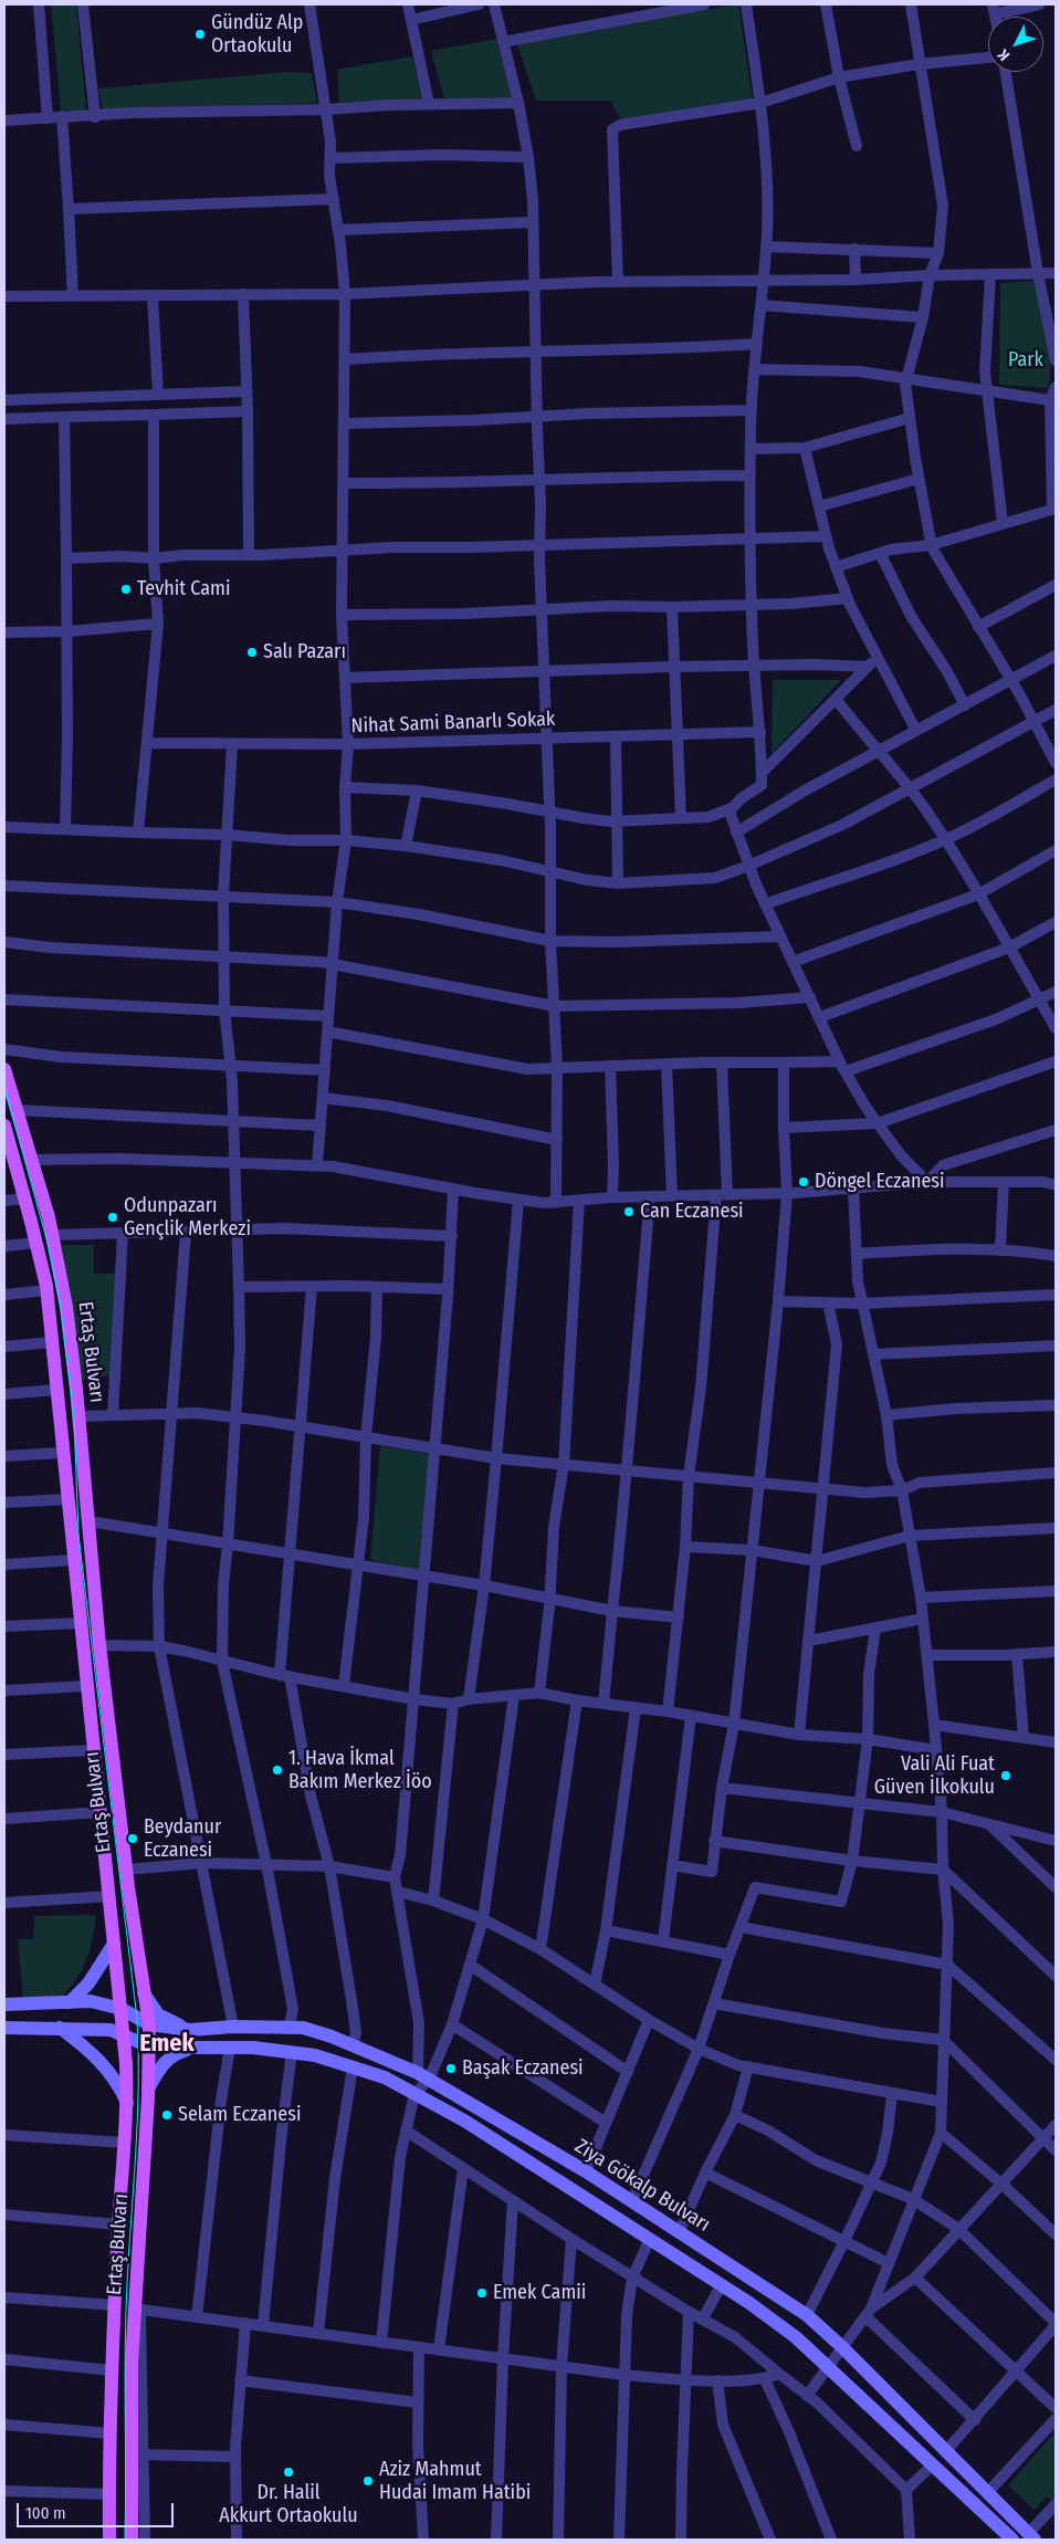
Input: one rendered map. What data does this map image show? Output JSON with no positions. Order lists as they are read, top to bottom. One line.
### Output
{"streets":{"main road":["Ertaş Bulvarı","Ziya Gökalp Bulvarı"],"street":["Nihat Sami Banarlı Sokak"]},"crossings":[["Ertaş Bulvarı","Ziya Gökalp Bulvarı"]],"districts":["Emek"],"parks":["Park"],"places":["Gündüz Alp Ortaokulu","Tevhit Cami","Salı Pazarı","Döngel Eczanesi","Can Eczanesi","Odunpazarı Gençlik Merkezi","1. Hava İkmal Bakım Merkez İöo","Vali Ali Fuat Güven İlkokulu","Beydanur Eczanesi","Başak Eczanesi","Selam Eczanesi","Emek Camii","Dr. Halil Akkurt Ortaokulu","Aziz Mahmut Hudai Imam Hatibi"],"scale_bar":"100 m","north":"bottom left"}
